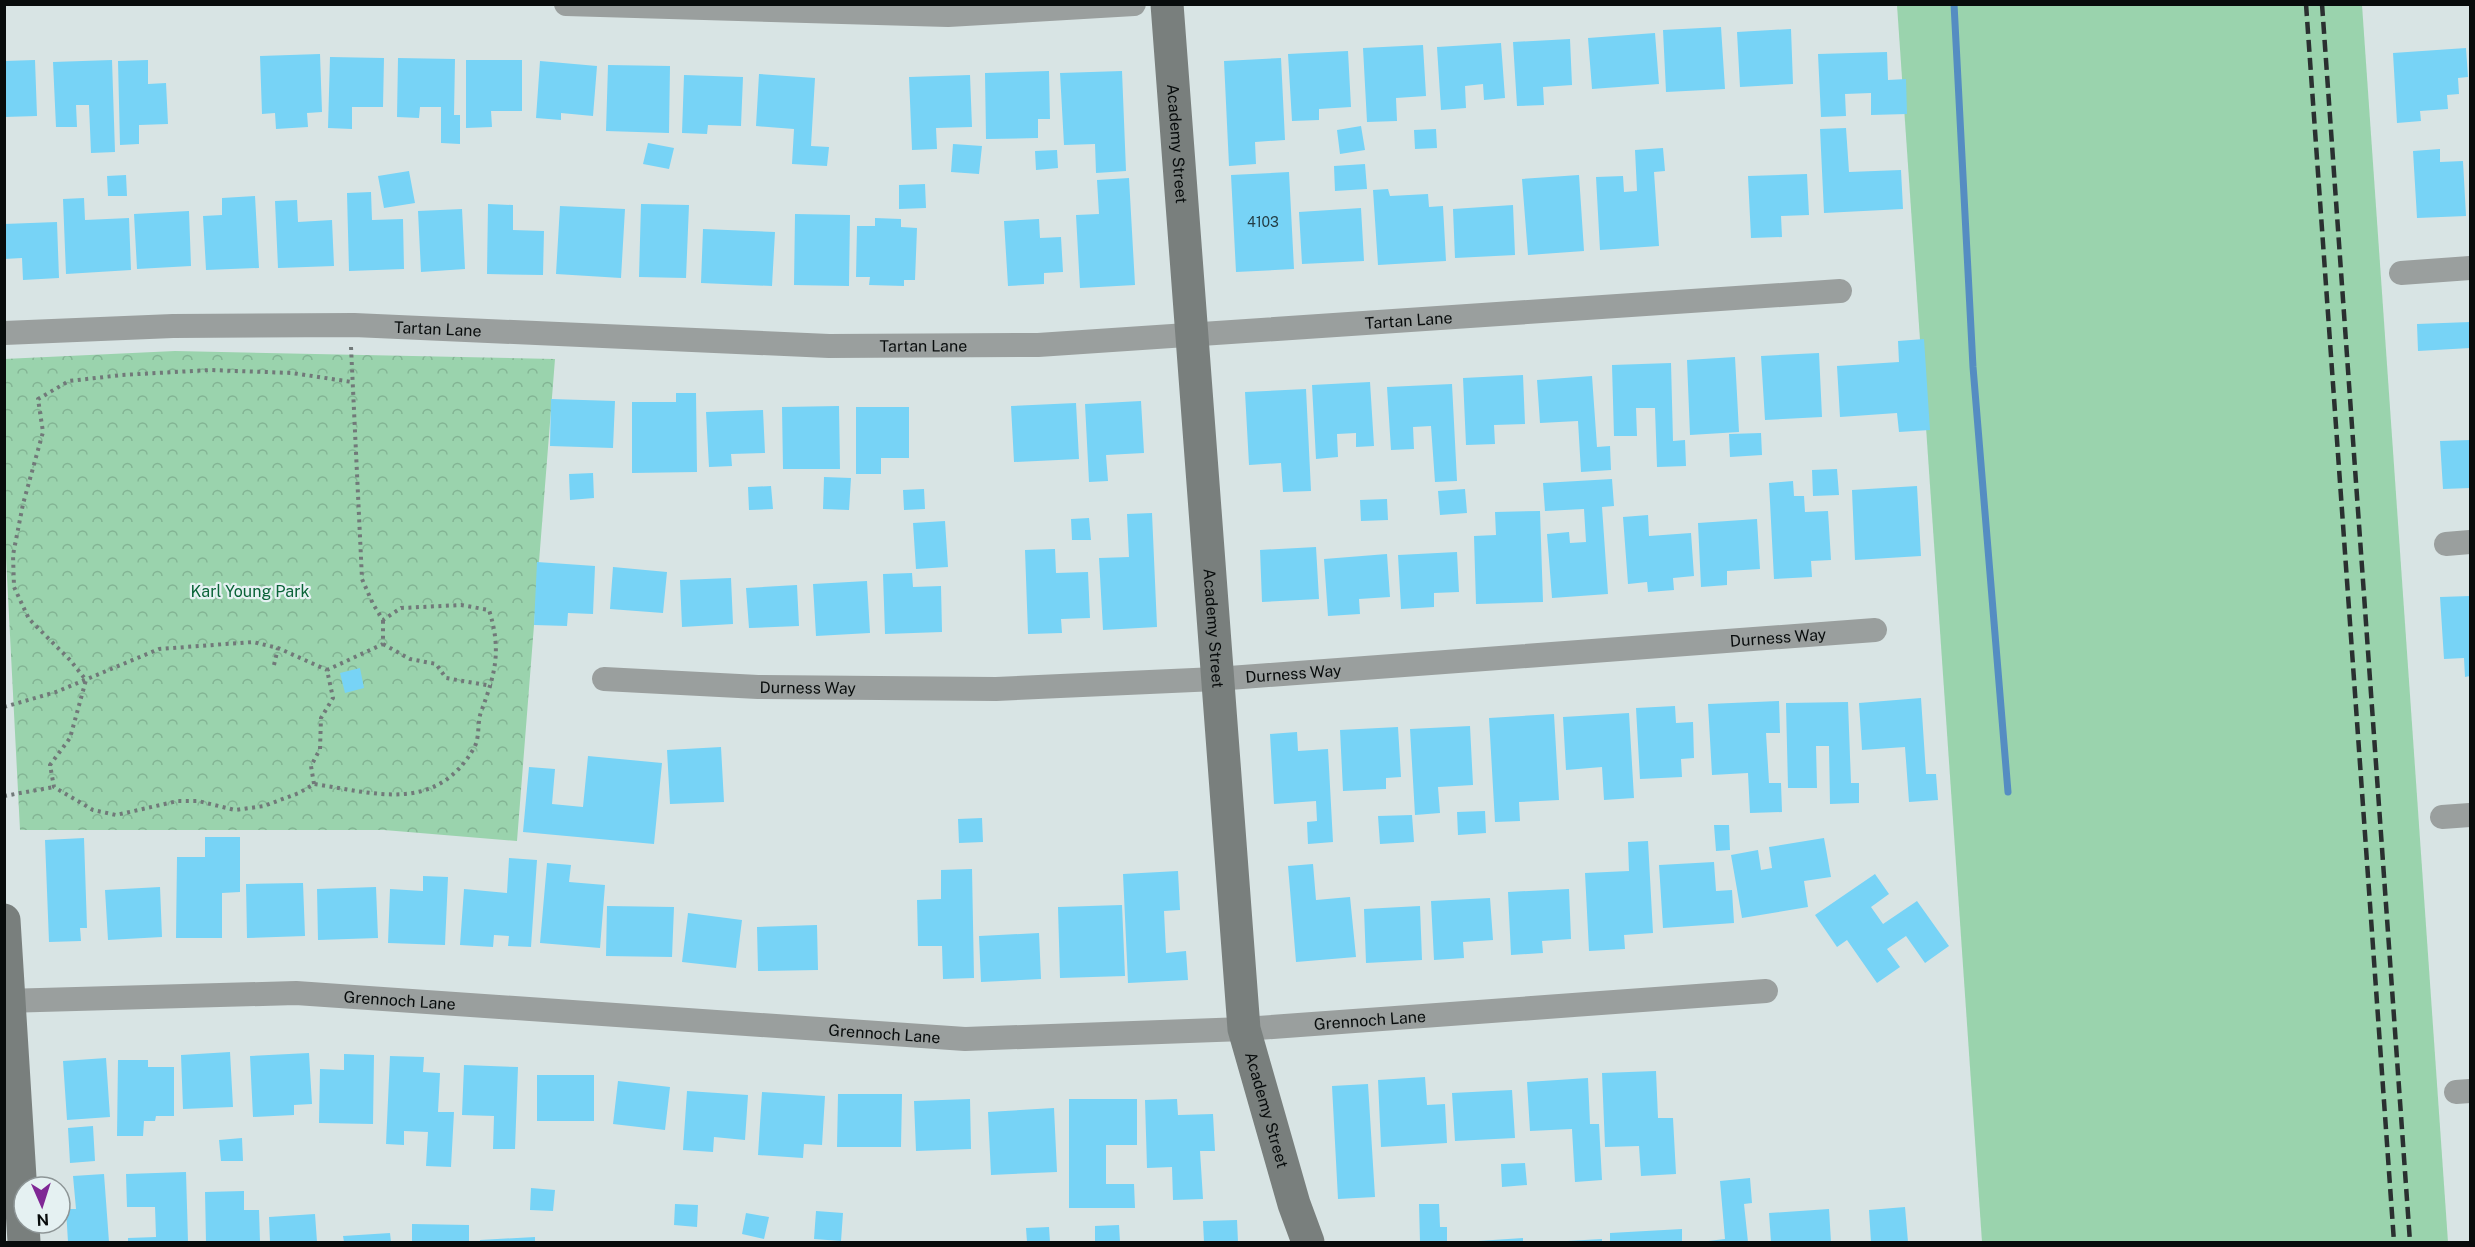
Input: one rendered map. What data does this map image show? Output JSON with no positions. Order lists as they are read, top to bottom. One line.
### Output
{"streets":{"street":["Academy Street","Tartan Lane","Durness Way","Grennoch Lane"]},"crossings":[["Academy Street","Tartan Lane"],["Academy Street","Durness Way"],["Academy Street","Grennoch Lane"]],"parks":["Karl Young Park"],"house_numbers":["4103"],"north":"bottom"}
